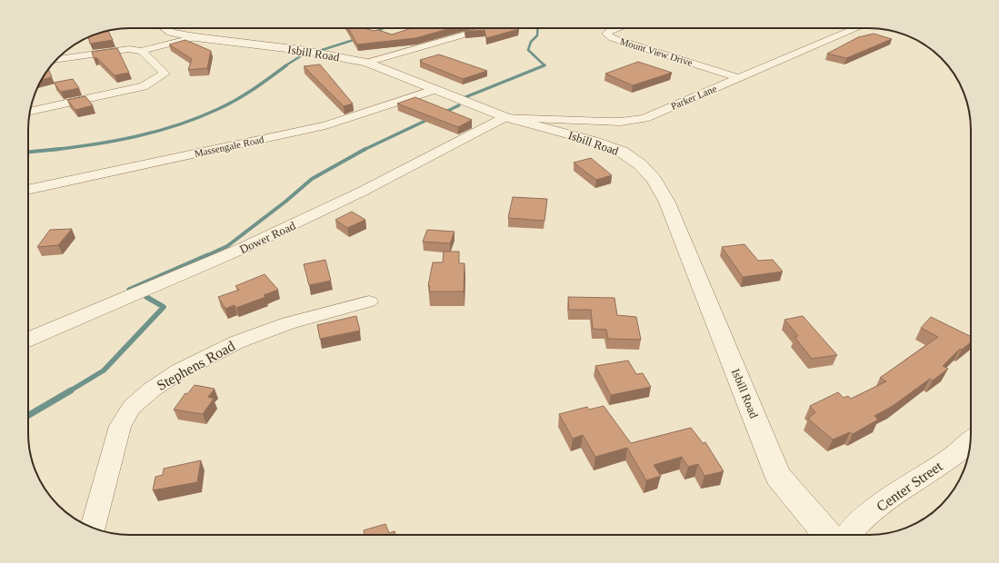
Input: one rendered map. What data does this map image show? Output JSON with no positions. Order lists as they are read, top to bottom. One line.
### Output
{"streets":{"street":["Mount View Drive","Isbill Road","Parker Lane","Massengale Road","Dower Road","Stephens Road","Center Street"]},"crossings":[["Mount View Drive","Parker Lane"],["Isbill Road","Parker Lane"],["Isbill Road","Massengale Road"],["Isbill Road","Dower Road"],["Parker Lane","Dower Road"]]}
